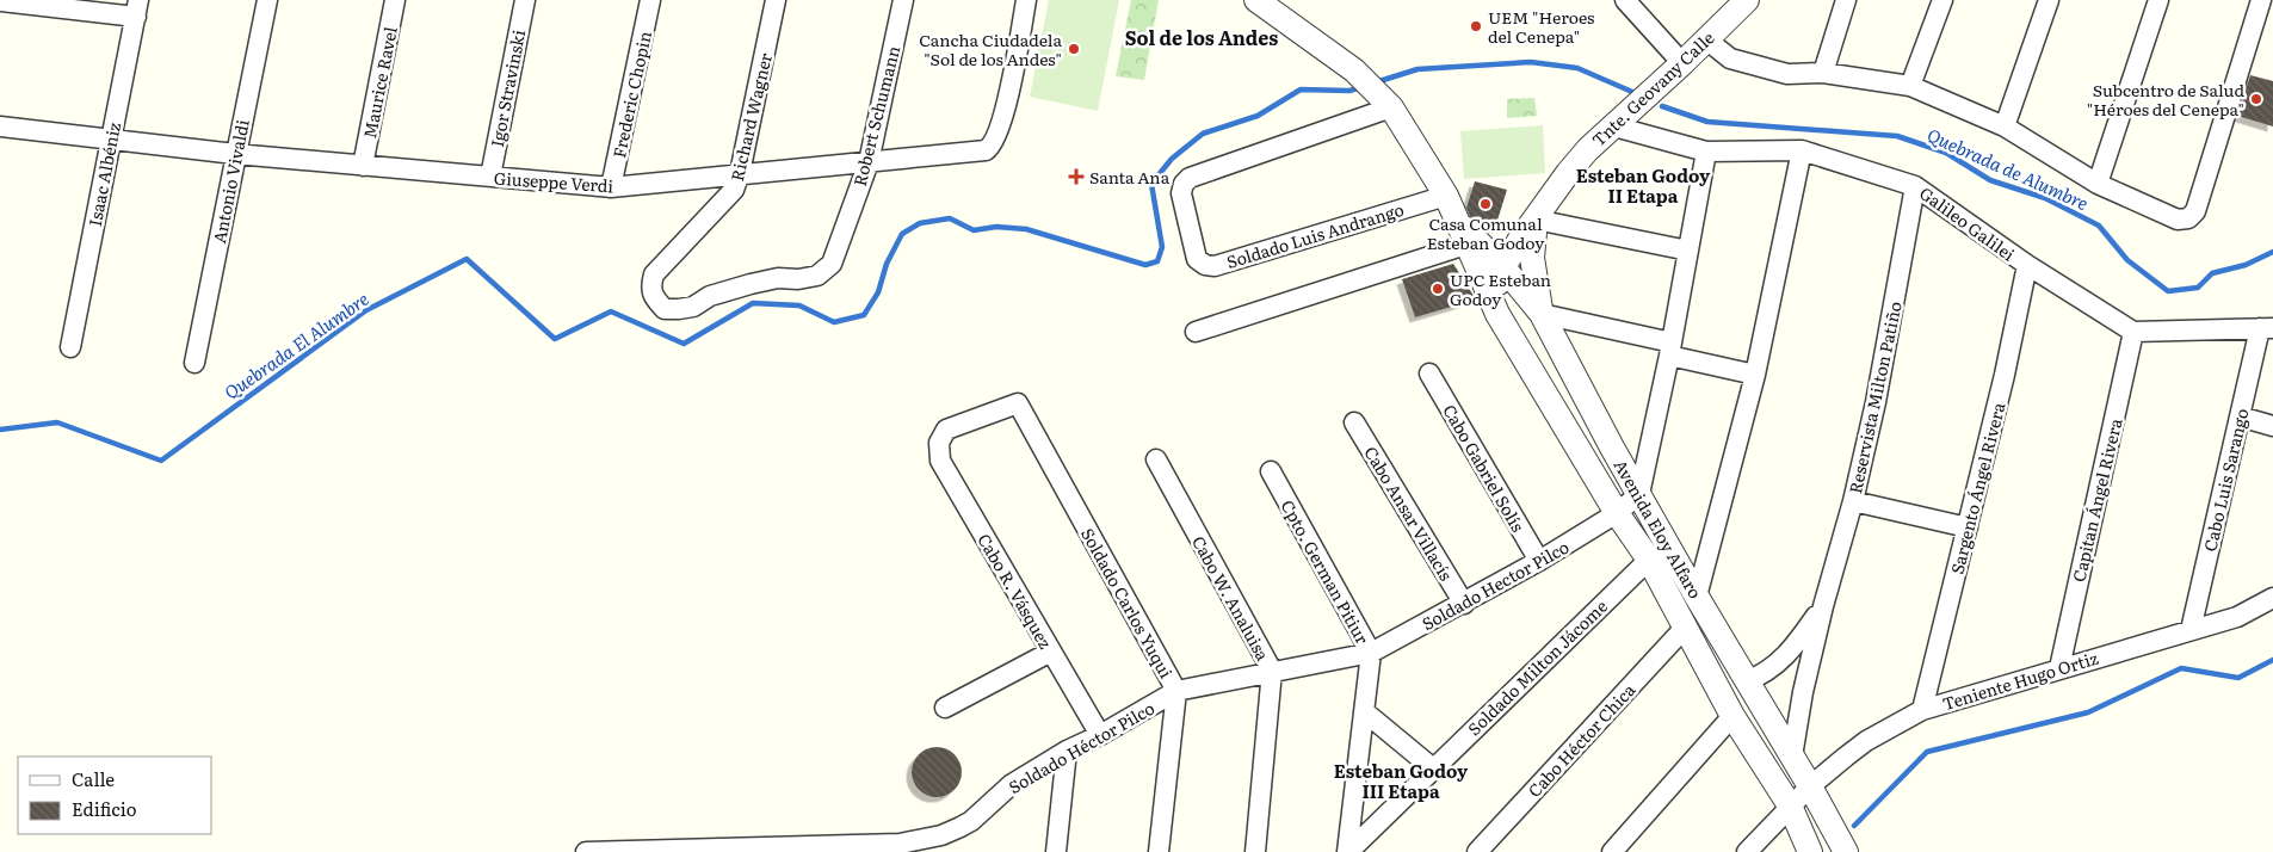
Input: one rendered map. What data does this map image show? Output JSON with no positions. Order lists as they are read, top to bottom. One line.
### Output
{"streets":{"street":["Maurice Ravel","Igor Stravinski","Tnte. Geovany Calle","Frederic Chopin","Robert Schumann","Richard Wagner","Isaac Albéniz","Antonio Vivaldi","Giuseppe Verdi","Galileo Galilei","Soldado Luis Andrango","Reservista Milton Patiño","Cabo Gabriel Solís","Cabo Luis Sarango","Sargento Ángel Rivera","Capitan Ángel Rivera","Cabo Ansar Villacís","Avenida Eloy Alfaro","Cpto. German Pitiur","Soldado Hector Pilco","Cabo R. Vásquez","Cabo W. Analuisa","Soldado Carlos Yuqui","Soldado Milton Jácome","Teniente Hugo Ortiz","Cabo Héctor Chica","Soldado Héctor Pilco"]},"crossings":[["Maurice Ravel","Giuseppe Verdi"],["Igor Stravinski","Giuseppe Verdi"],["Tnte. Geovany Calle","Galileo Galilei"],["Tnte. Geovany Calle","Avenida Eloy Alfaro"],["Frederic Chopin","Giuseppe Verdi"],["Robert Schumann","Richard Wagner"],["Robert Schumann","Giuseppe Verdi"],["Richard Wagner","Giuseppe Verdi"],["Isaac Albéniz","Giuseppe Verdi"],["Antonio Vivaldi","Giuseppe Verdi"],["Galileo Galilei","Reservista Milton Patiño"],["Galileo Galilei","Sargento Ángel Rivera"],["Galileo Galilei","Capitan Ángel Rivera"],["Soldado Luis Andrango","Avenida Eloy Alfaro"],["Reservista Milton Patiño","Avenida Eloy Alfaro"],["Cabo Gabriel Solís","Soldado Hector Pilco"],["Cabo Luis Sarango","Teniente Hugo Ortiz"],["Sargento Ángel Rivera","Teniente Hugo Ortiz"],["Capitan Ángel Rivera","Teniente Hugo Ortiz"],["Cabo Ansar Villacís","Soldado Hector Pilco"],["Avenida Eloy Alfaro","Soldado Hector Pilco"],["Avenida Eloy Alfaro","Soldado Milton Jácome"],["Avenida Eloy Alfaro","Teniente Hugo Ortiz"],["Avenida Eloy Alfaro","Cabo Héctor Chica"],["Cpto. German Pitiur","Soldado Hector Pilco"],["Cpto. German Pitiur","Soldado Milton Jácome"],["Cpto. German Pitiur","Soldado Héctor Pilco"],["Soldado Hector Pilco","Soldado Héctor Pilco"],["Cabo R. Vásquez","Soldado Carlos Yuqui"],["Cabo R. Vásquez","Soldado Héctor Pilco"],["Cabo W. Analuisa","Soldado Héctor Pilco"],["Soldado Carlos Yuqui","Soldado Héctor Pilco"]],"districts":["Sol de los Andes","Esteban Godoy II Etapa","Esteban Godoy III Etapa"],"water":["Quebrada de Alumbre","Quebrada El Alumbre"],"places":{"other":["UEM \"Heroes del Cenepa\"","Cancha Ciudadela \"Sol de los Andes\"","Subcentro de Salud \"Héroes del Cenepa\"","Casa Comunal Esteban Godoy","UPC Esteban Godoy"],"health":["Santa Ana"]},"legend":["Calle","Edificio"]}
